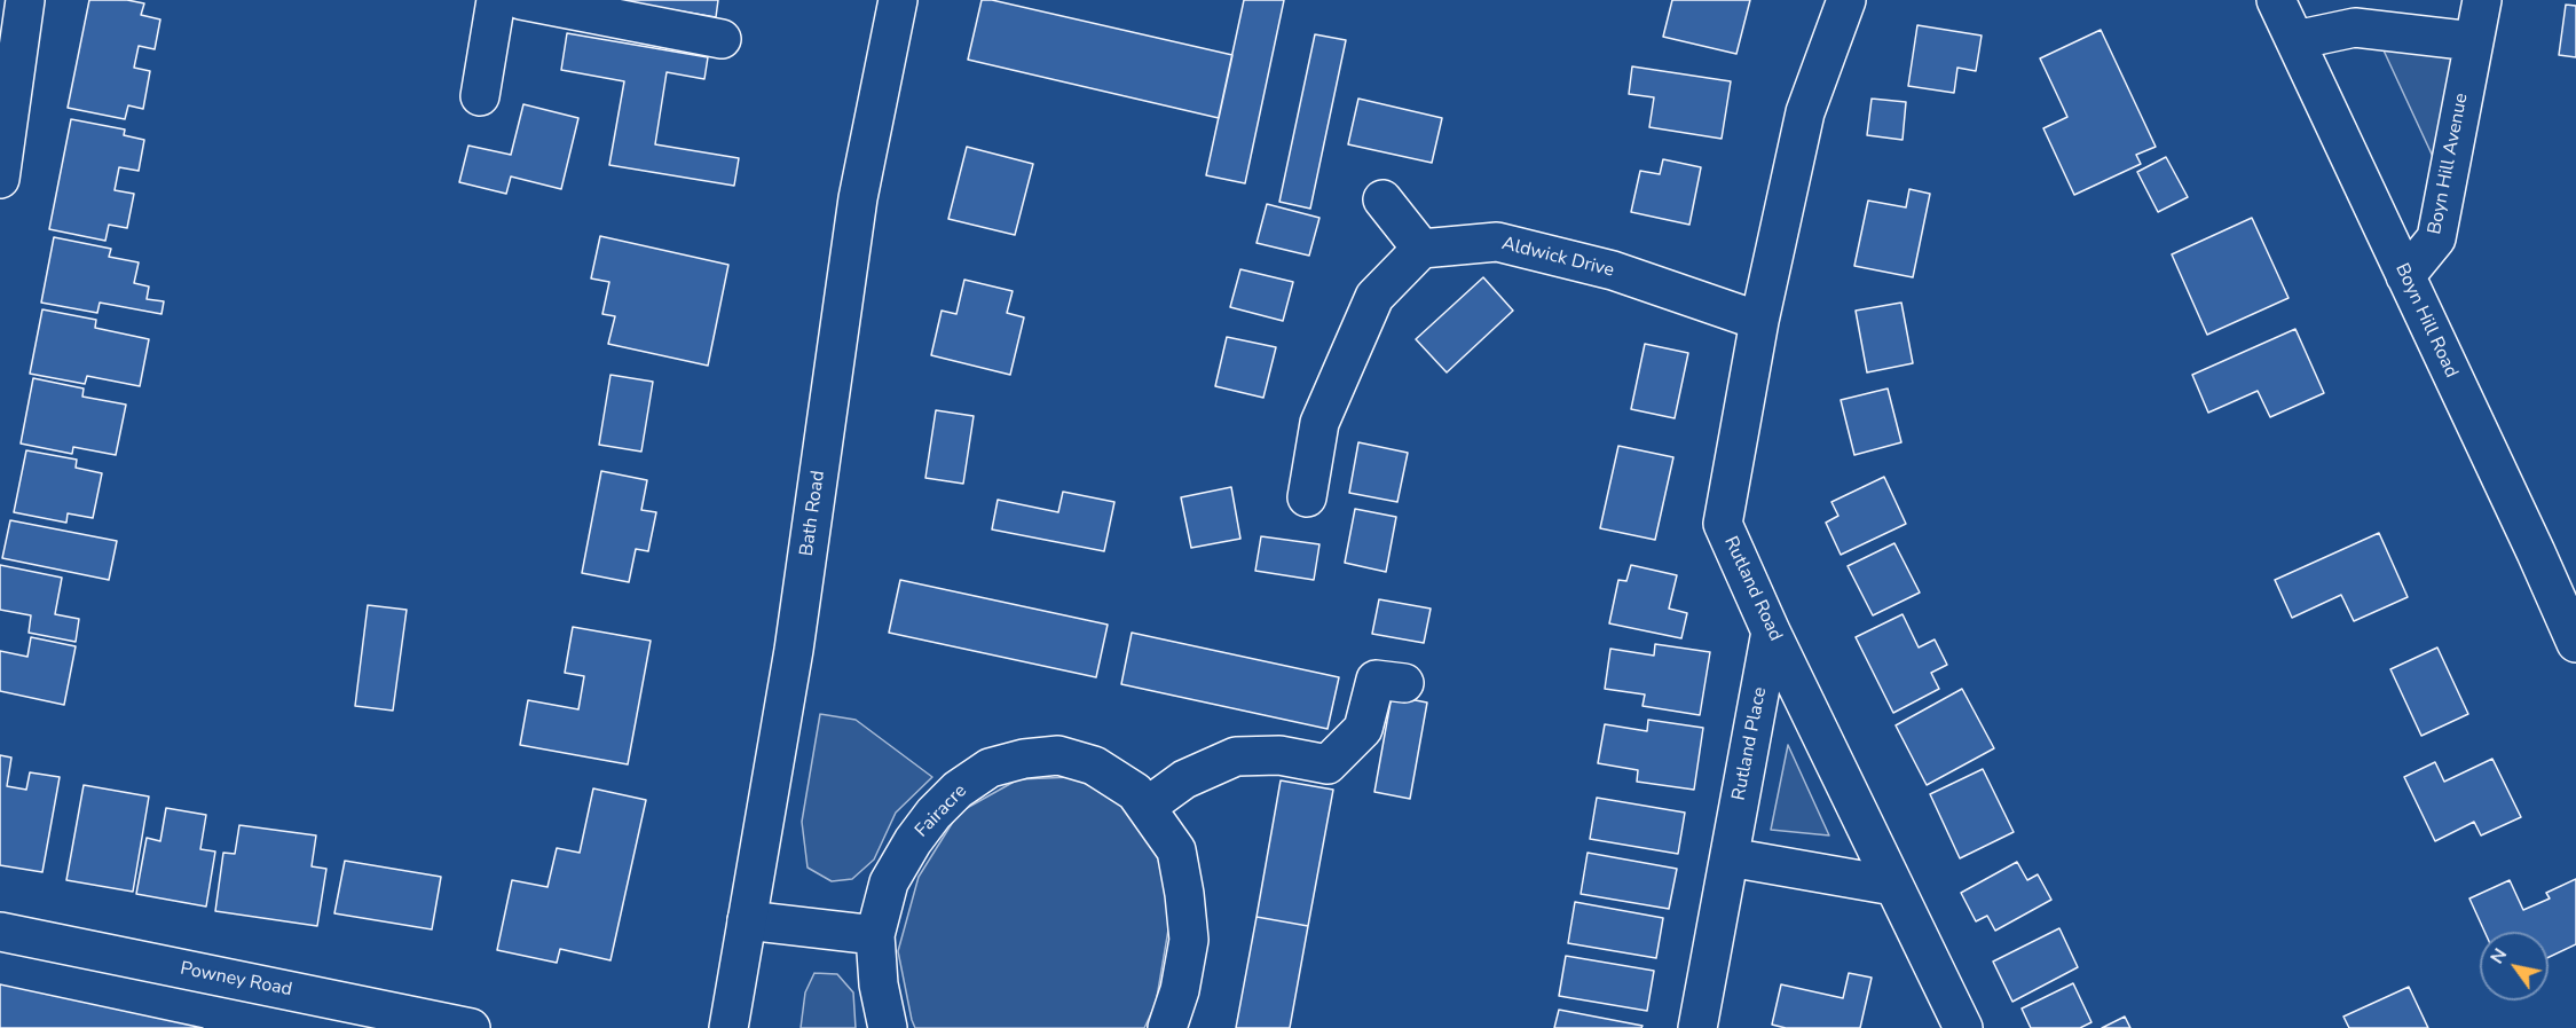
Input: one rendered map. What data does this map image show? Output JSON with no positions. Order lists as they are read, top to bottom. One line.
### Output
{"streets":{"street":["Boyn Hill Avenue","Aldwick Drive","Boyn Hill Road","Bath Road","Rutland Road","Rutland Place","Fairacre","Powney Road"]},"crossings":[["Boyn Hill Avenue","Boyn Hill Road"],["Aldwick Drive","Rutland Road"],["Rutland Road","Rutland Place"]],"north":"top left"}
